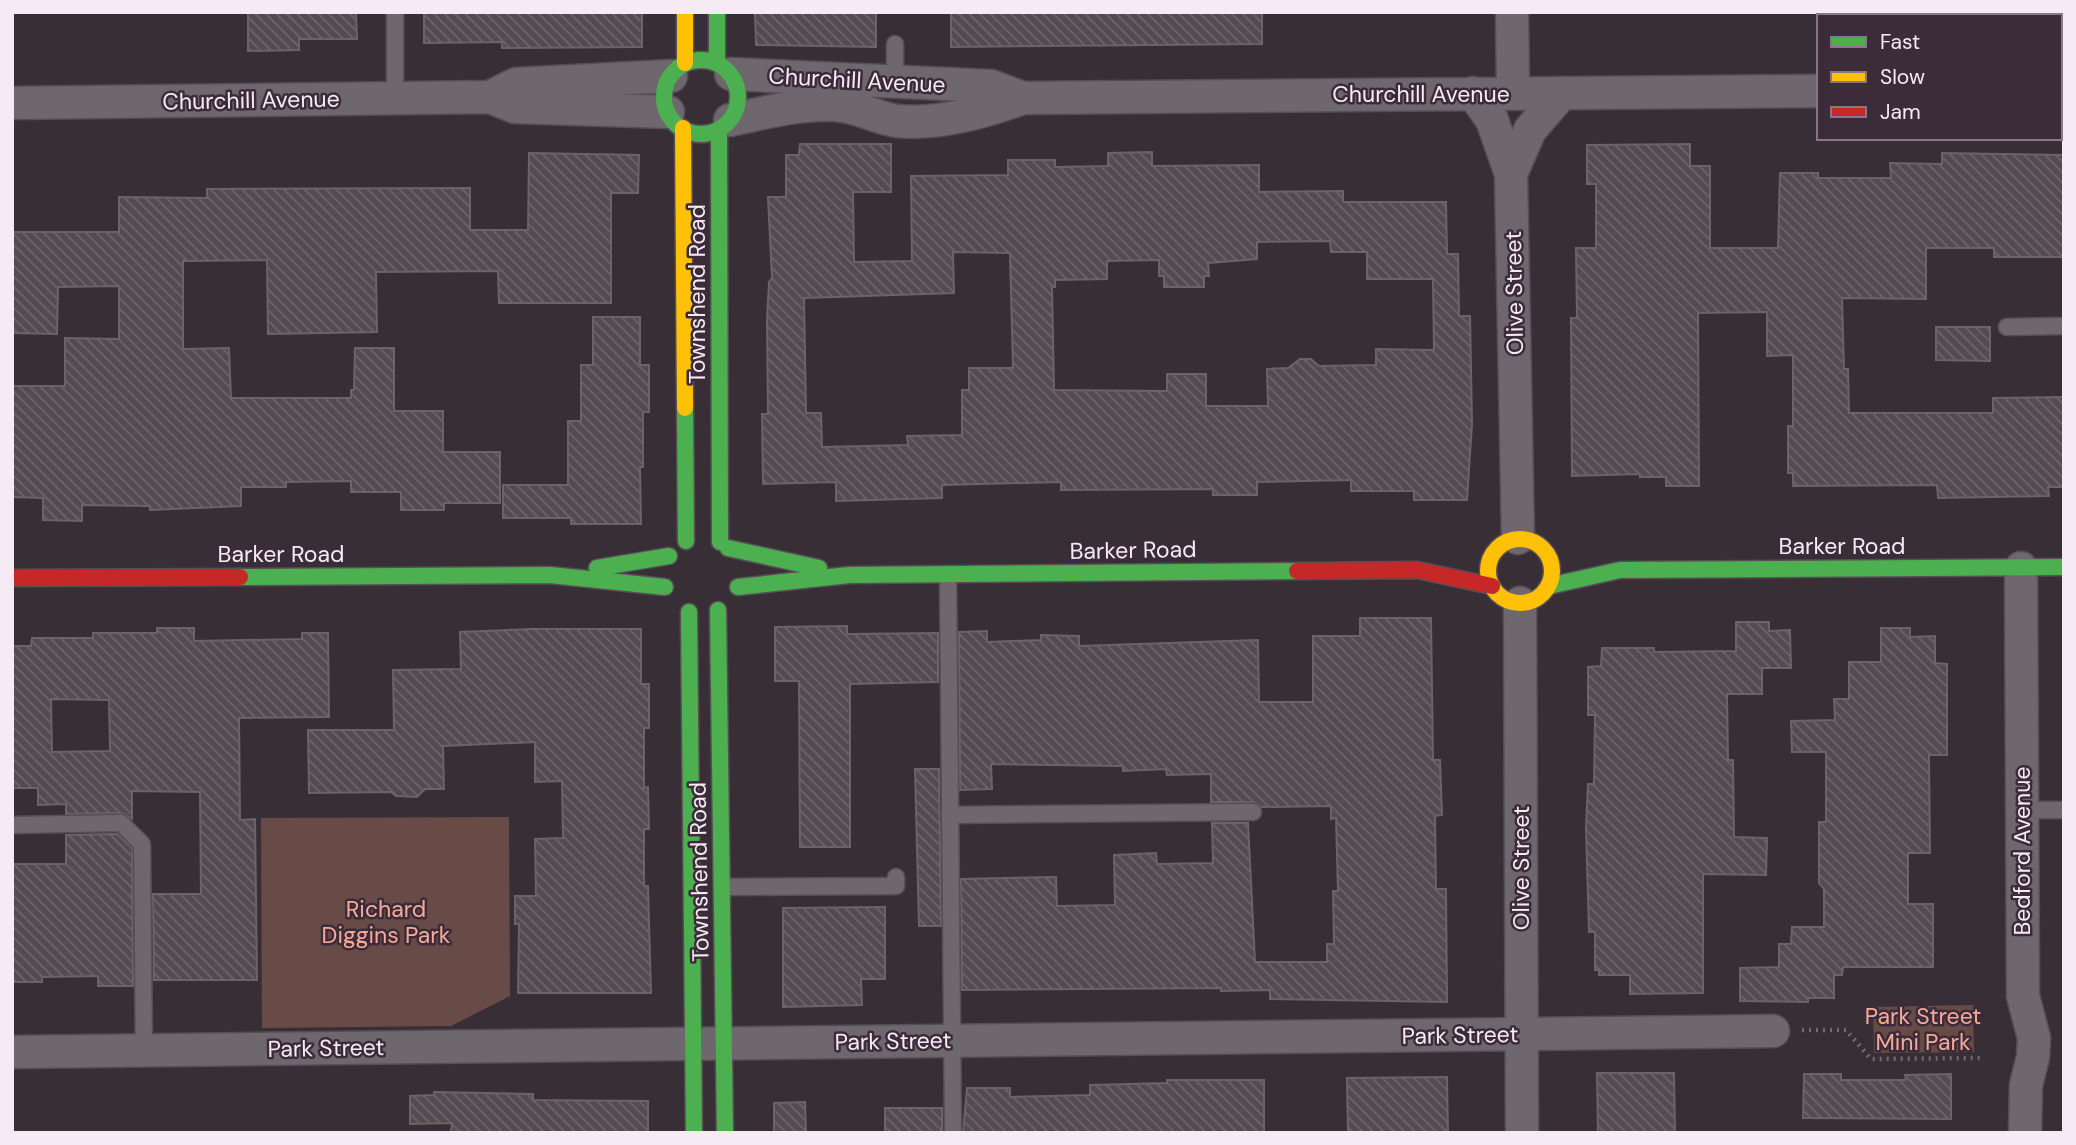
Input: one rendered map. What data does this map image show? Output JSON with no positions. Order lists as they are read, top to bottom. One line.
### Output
{"streets":{"street":["Churchill Avenue","Olive Street","Townshend Road","Barker Road","Bedford Avenue","Park Street"]},"crossings":[["Churchill Avenue","Olive Street"],["Churchill Avenue","Townshend Road"],["Olive Street","Barker Road"],["Olive Street","Park Street"],["Townshend Road","Barker Road"],["Townshend Road","Park Street"],["Barker Road","Bedford Avenue"]],"parks":["Richard Diggins Park","Park Street Mini Park"],"legend":["Fast","Slow","Jam"]}
